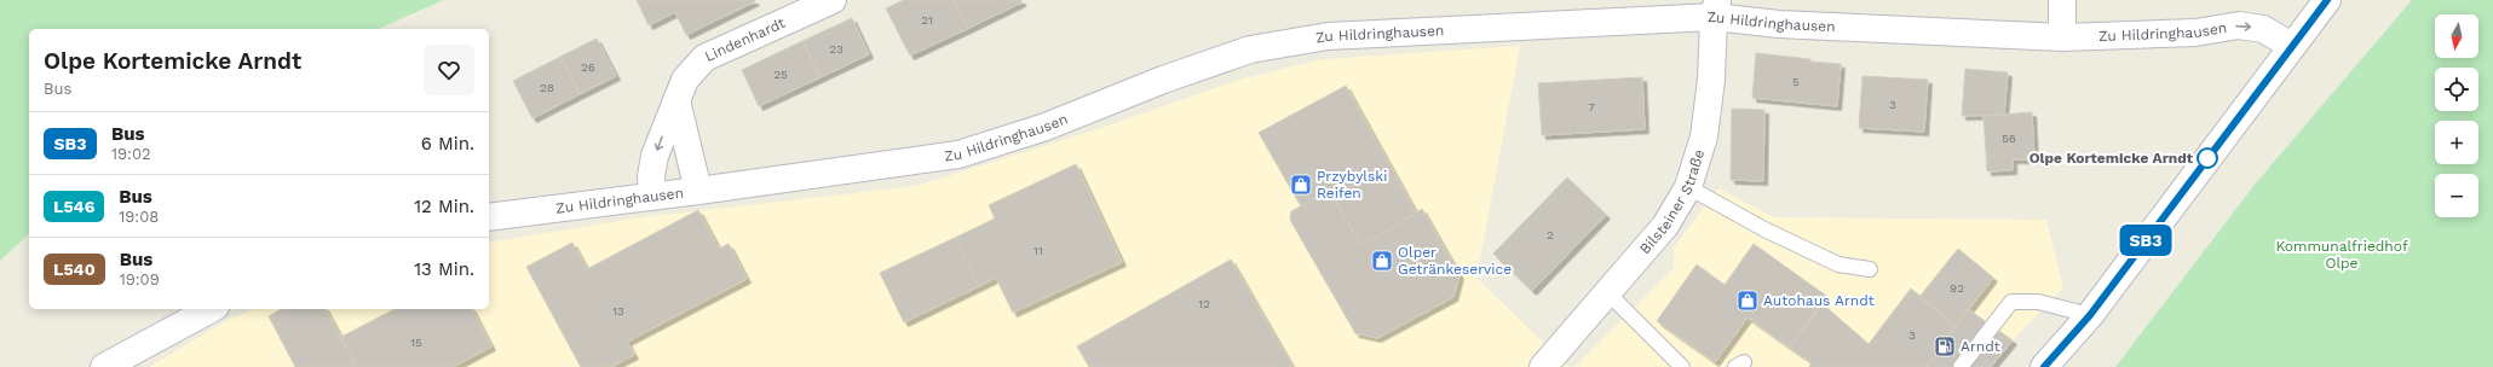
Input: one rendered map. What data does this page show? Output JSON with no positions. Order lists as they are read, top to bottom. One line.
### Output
{"streets":{"street":["Zu Hildringhausen","Lindenhardt","Bilsteiner Straße"]},"crossings":[["Zu Hildringhausen","Lindenhardt"],["Zu Hildringhausen","Bilsteiner Straße"]],"parks":["Kommunalfriedhof Olpe"],"places":{"other":["Olpe Kortemicke Arndt"],"shop":["Przybylski Reifen","Olper Getränkeservice","Autohaus Arndt"],"fuel station":["Arndt"]},"lines":["bus line SB3"],"house_numbers":["21","23","26","25","5","28","3","7","56","2","11","92","12","13","3","15"],"north":"bottom","page":{"on_map":"SB3","map_buttons":["+","−"],"heading":["Olpe Kortemicke Arndt","Bus"],"list":[{"mark":"SB3","name":"Bus","note":"19:02","value":"6 Min."},{"mark":"L546","name":"Bus","note":"19:08","value":"12 Min."},{"mark":"L540","name":"Bus","note":"19:09","value":"13 Min."}]}}
